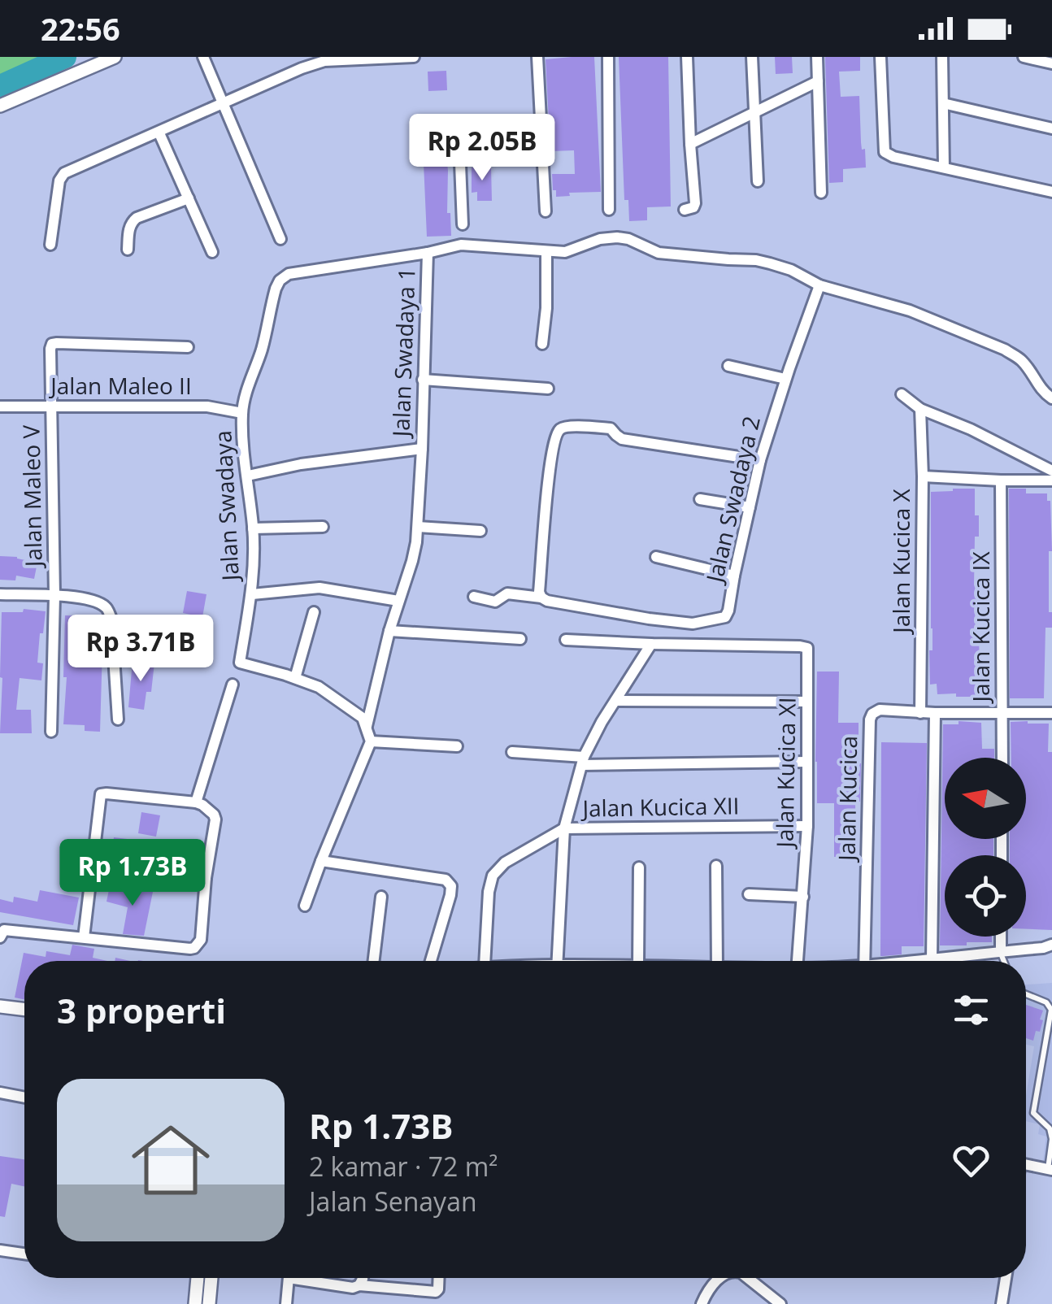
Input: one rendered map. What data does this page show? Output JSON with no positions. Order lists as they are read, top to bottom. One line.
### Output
{"streets":{"street":["Jalan Swadaya 1","Jalan Maleo II","Jalan Maleo V","Jalan Swadaya 2","Jalan Swadaya","Jalan Kucica X","Jalan Kucica IX","Jalan Kucica XI","Jalan Kucica","Jalan Kucica XII"]},"crossings":[["Jalan Swadaya 1","Jalan Swadaya 2"],["Jalan Swadaya 1","Jalan Swadaya"],["Jalan Maleo II","Jalan Maleo V"],["Jalan Maleo II","Jalan Swadaya"],["Jalan Kucica X","Jalan Kucica"],["Jalan Kucica IX","Jalan Kucica"],["Jalan Kucica XI","Jalan Kucica XII"]],"north":"left","page":{"status":"22:56","price":["Rp 2.05B","Rp 3.71B","Rp 1.73B"],"heading":"3 properti","list":[{"name":"Rp 1.73B","note":"2 kamar · 72 m² · Jalan Senayan"}]}}
